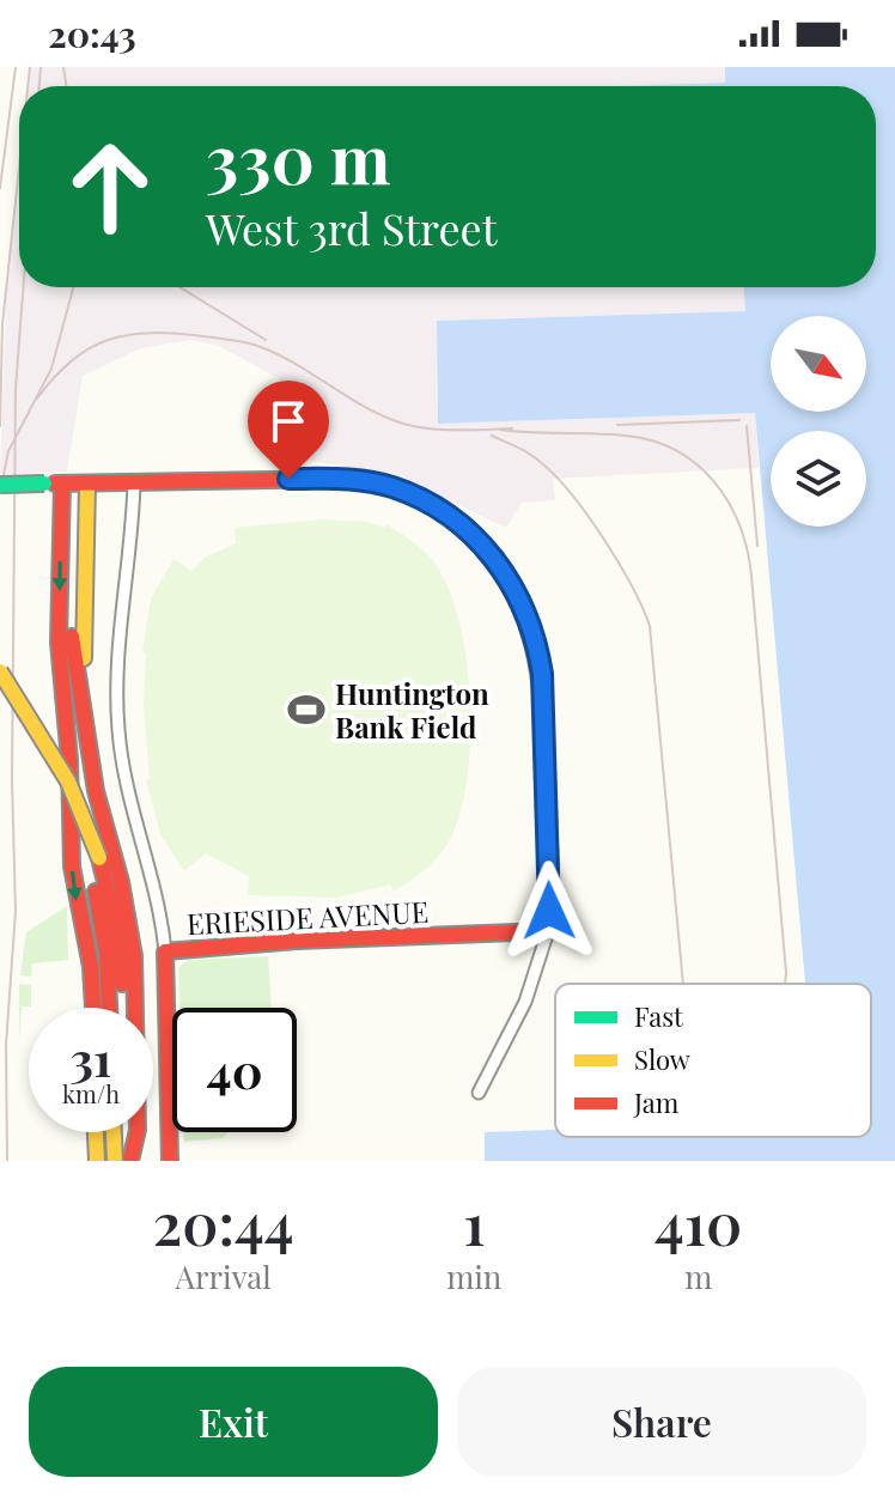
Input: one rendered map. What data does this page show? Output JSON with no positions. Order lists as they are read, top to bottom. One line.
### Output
{"streets":{"main road":["ERIESIDE AVENUE"]},"places":{"sports":["Huntington Bank Field"]},"legend":["Fast","Slow","Jam"],"north":"bottom right","page":{"status":"20:43","turn":["330 m","West 3rd Street"],"speed":"31 km/h","limit":"40","eta":["20:44","Arrival","1","min","410","m"],"buttons":["Exit","Share"]}}
